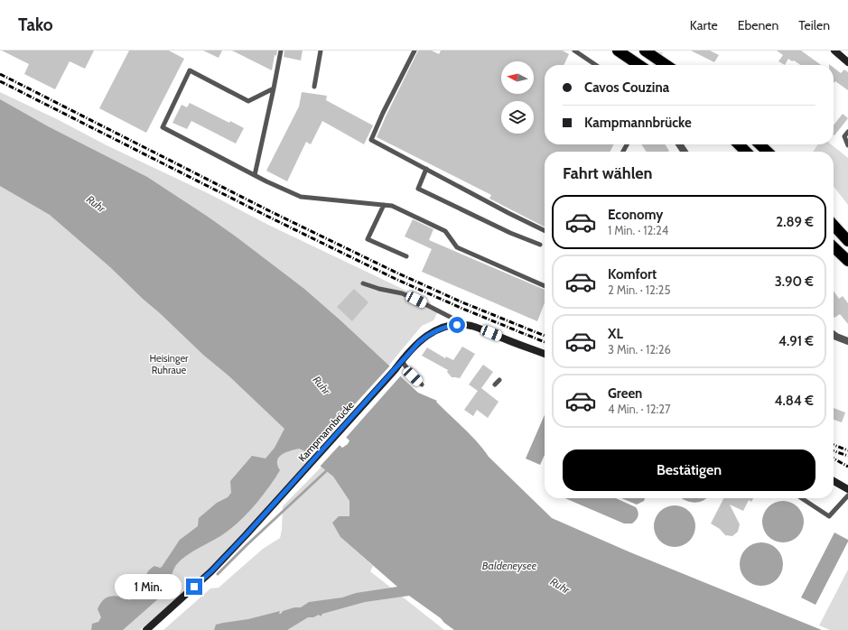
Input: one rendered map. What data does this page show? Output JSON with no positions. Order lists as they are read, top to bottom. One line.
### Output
{"streets":{"street":["Kampmannbrücke"]},"water":["Ruhr","Baldeneysee"],"parks":["Heisinger Ruhraue"],"north":"left","page":{"header":"Tako","nav":["Karte","Ebenen","Teilen"],"banner":["Cavos Couzina","Kampmannbrücke"],"heading":"Fahrt wählen","list":[{"name":"Economy","note":"1 Min. · 12:24","value":"2.89 €"},{"name":"Komfort","note":"2 Min. · 12:25","value":"3.90 €"},{"name":"XL","note":"3 Min. · 12:26","value":"4.91 €"},{"name":"Green","note":"4 Min. · 12:27","value":"4.84 €"}],"buttons":"Bestätigen","bubble":"1 Min."}}
